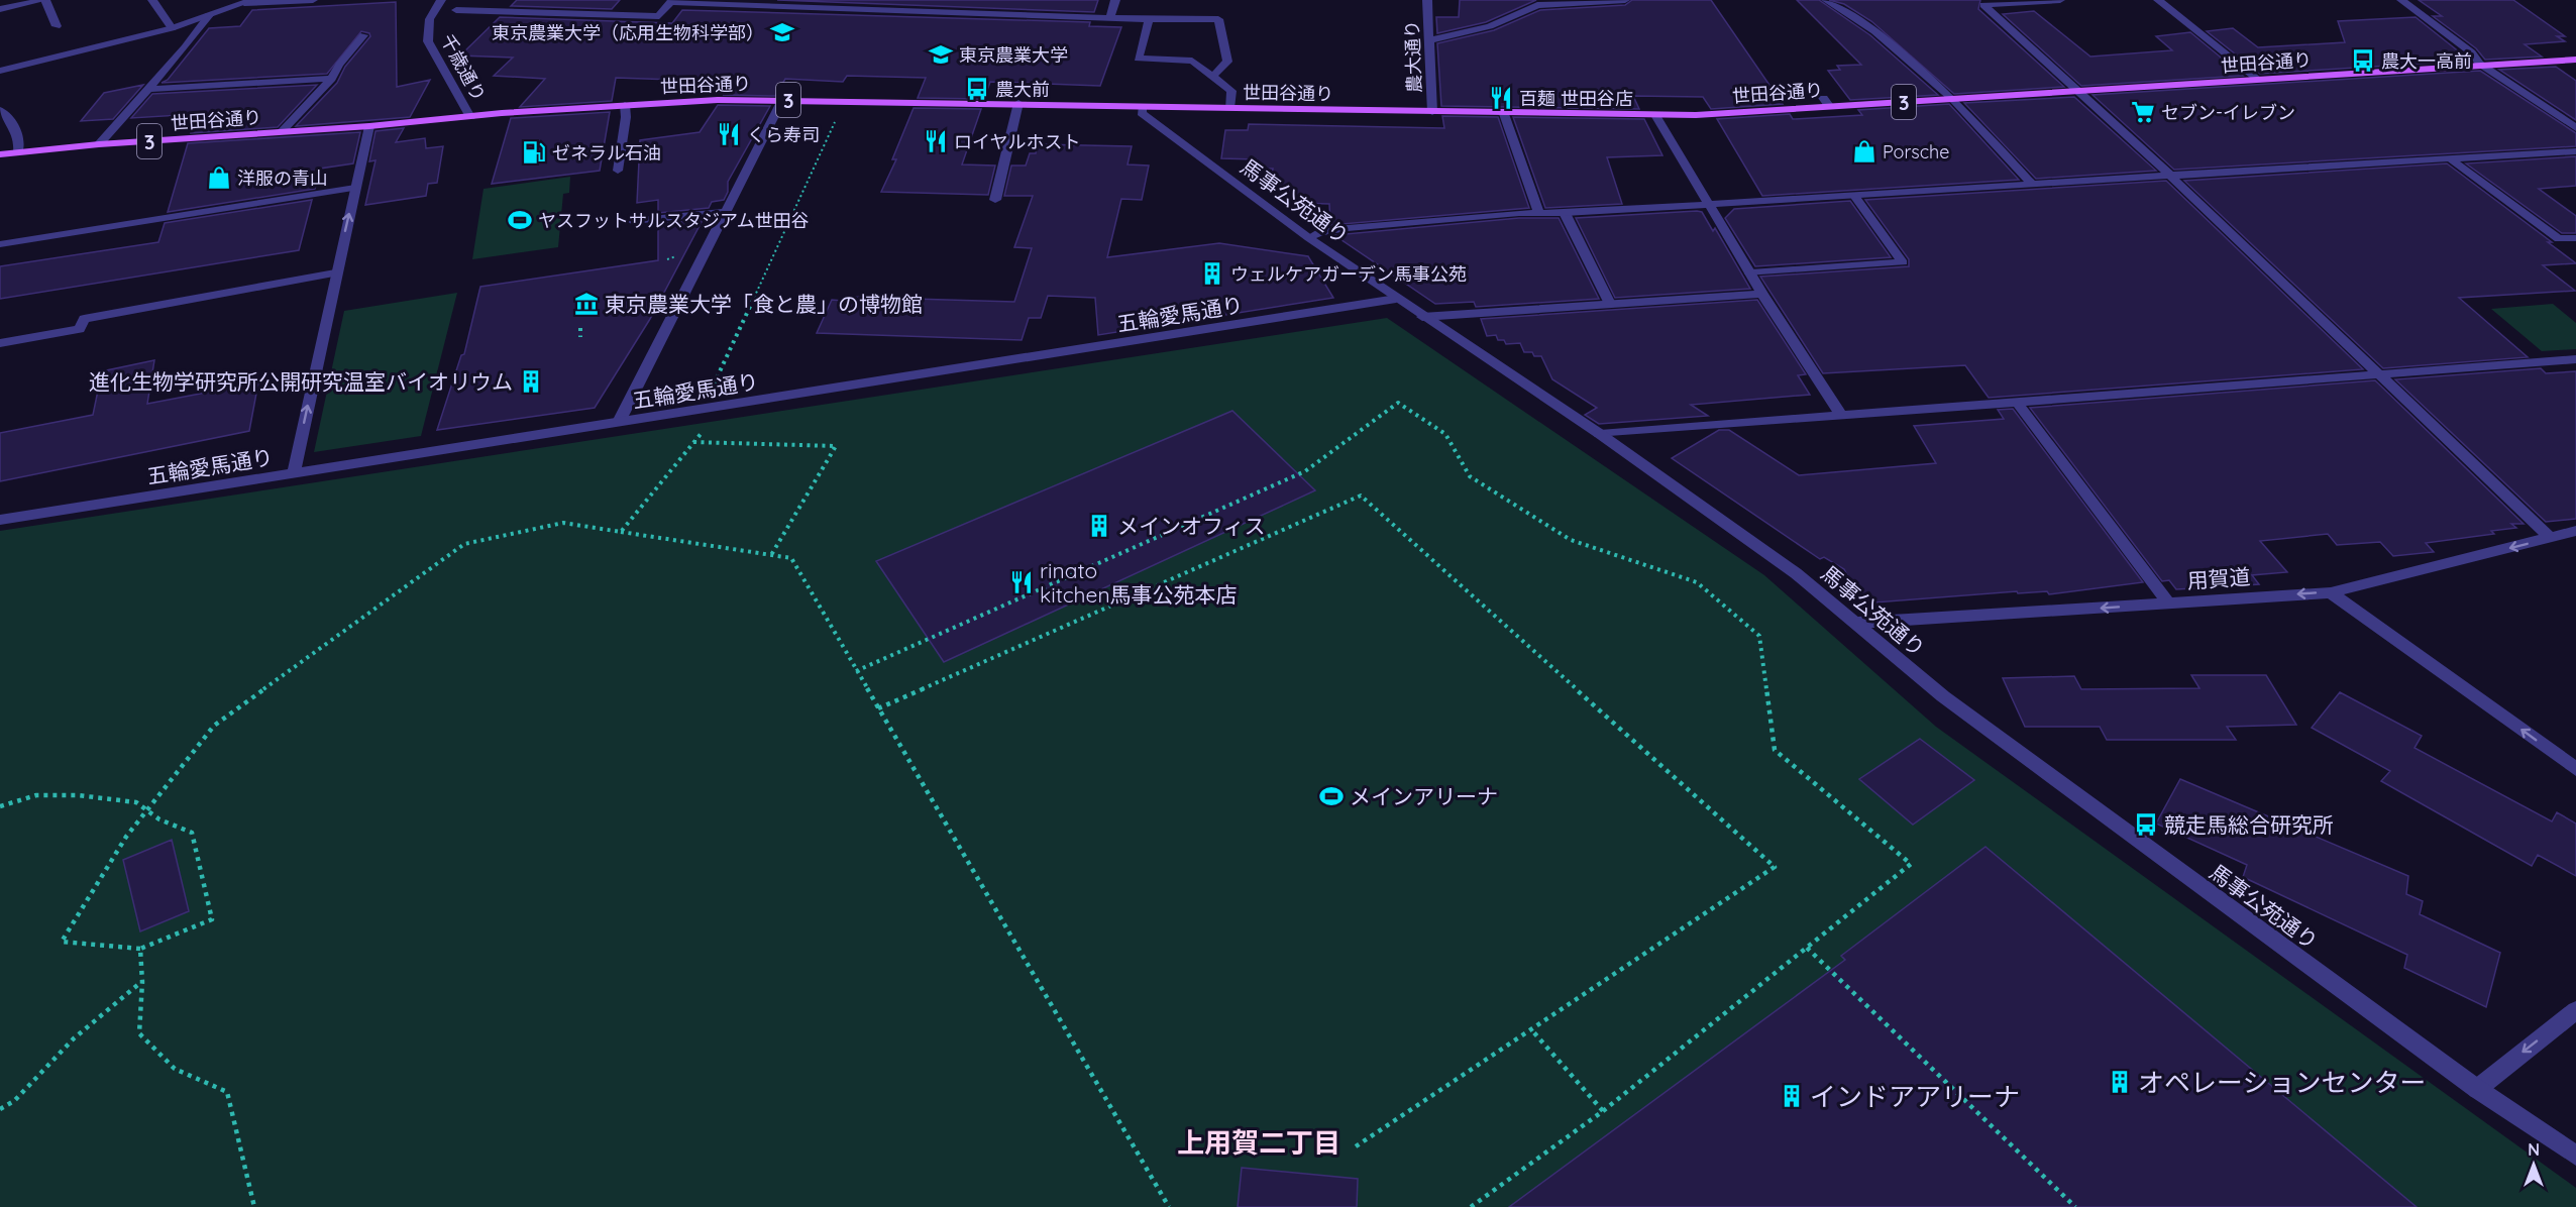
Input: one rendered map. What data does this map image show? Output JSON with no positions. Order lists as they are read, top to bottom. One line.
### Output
{"streets":{"main road":["世田谷通り","3"],"street":["農大通り","千歳通り","馬事公苑通り","五輪愛馬通り","用賀道"]},"crossings":[["農大通り","世田谷通り"],["世田谷通り","千歳通り"],["世田谷通り","馬事公苑通り"],["馬事公苑通り","五輪愛馬通り"],["馬事公苑通り","用賀道"]],"one_way":["用賀道"],"districts":["上用賀二丁目"],"places":{"school or university":["東京農業大学（応用生物科学部）","東京農業大学"],"bus stop":["農大一高前","農大前","競走馬総合研究所"],"restaurant":["百麺 世田谷店","くら寿司","ロイヤルホスト","rinato kitchen馬事公苑本店"],"supermarket":["セブン-イレブン"],"shop":["Porsche","洋服の青山"],"fuel station":["ゼネラル石油"],"sports":["ヤスフットサルスタジアム世田谷","メインアリーナ"],"building":["ウェルケアガーデン馬事公苑","進化生物学研究所公開研究温室バイオリウム","メインオフィス","オペレーションセンター","インドアアリーナ"],"museum":["東京農業大学「食と農」の博物館"]},"north":"top"}
